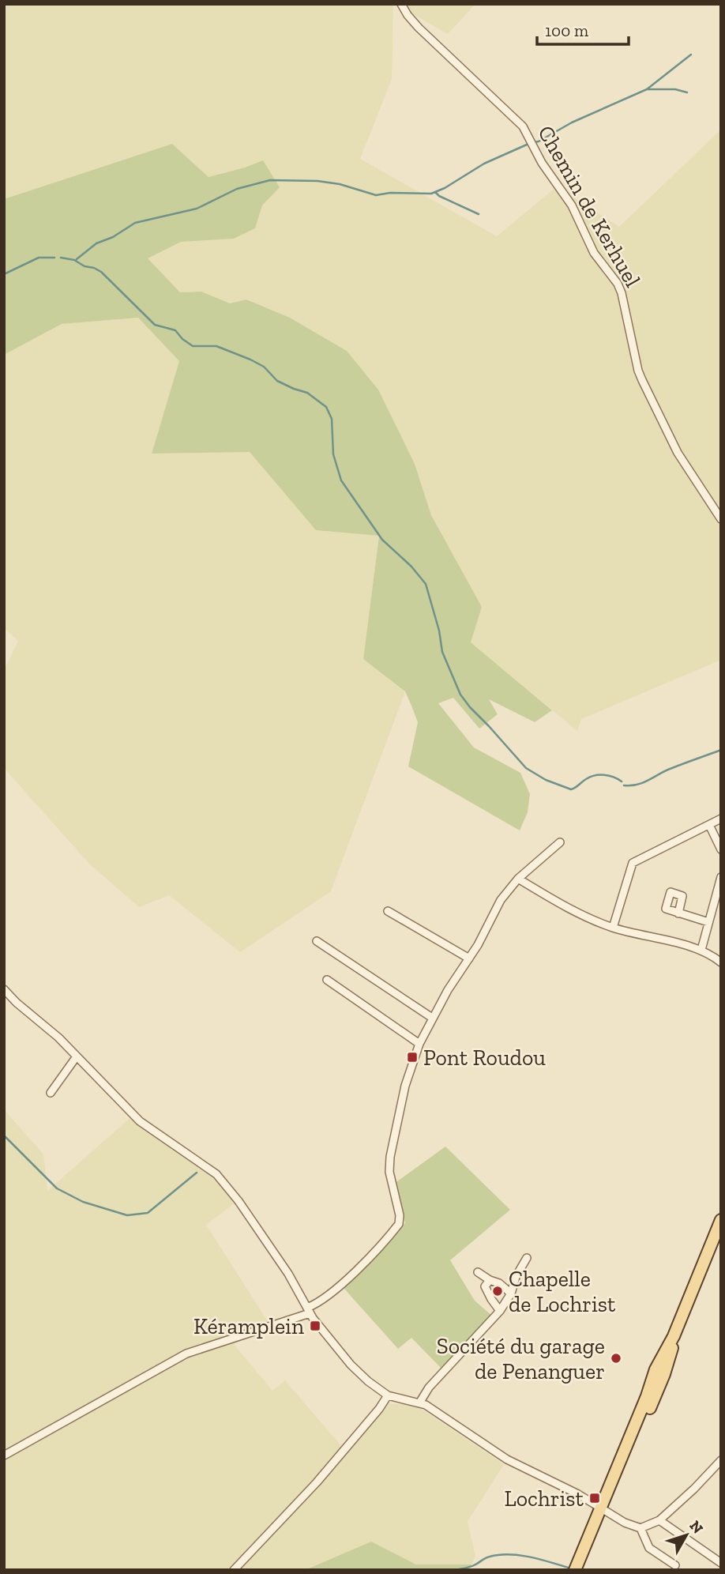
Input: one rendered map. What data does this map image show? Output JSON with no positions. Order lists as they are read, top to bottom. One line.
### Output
{"streets":{"street":["Chemin de Kerhuel"]},"places":{"transit":["Pont Roudou","Kéramplein","Lochrist"],"other":["Chapelle de Lochrist","Société du garage de Penanguer"]},"scale_bar":"100 m","north":"top right"}
